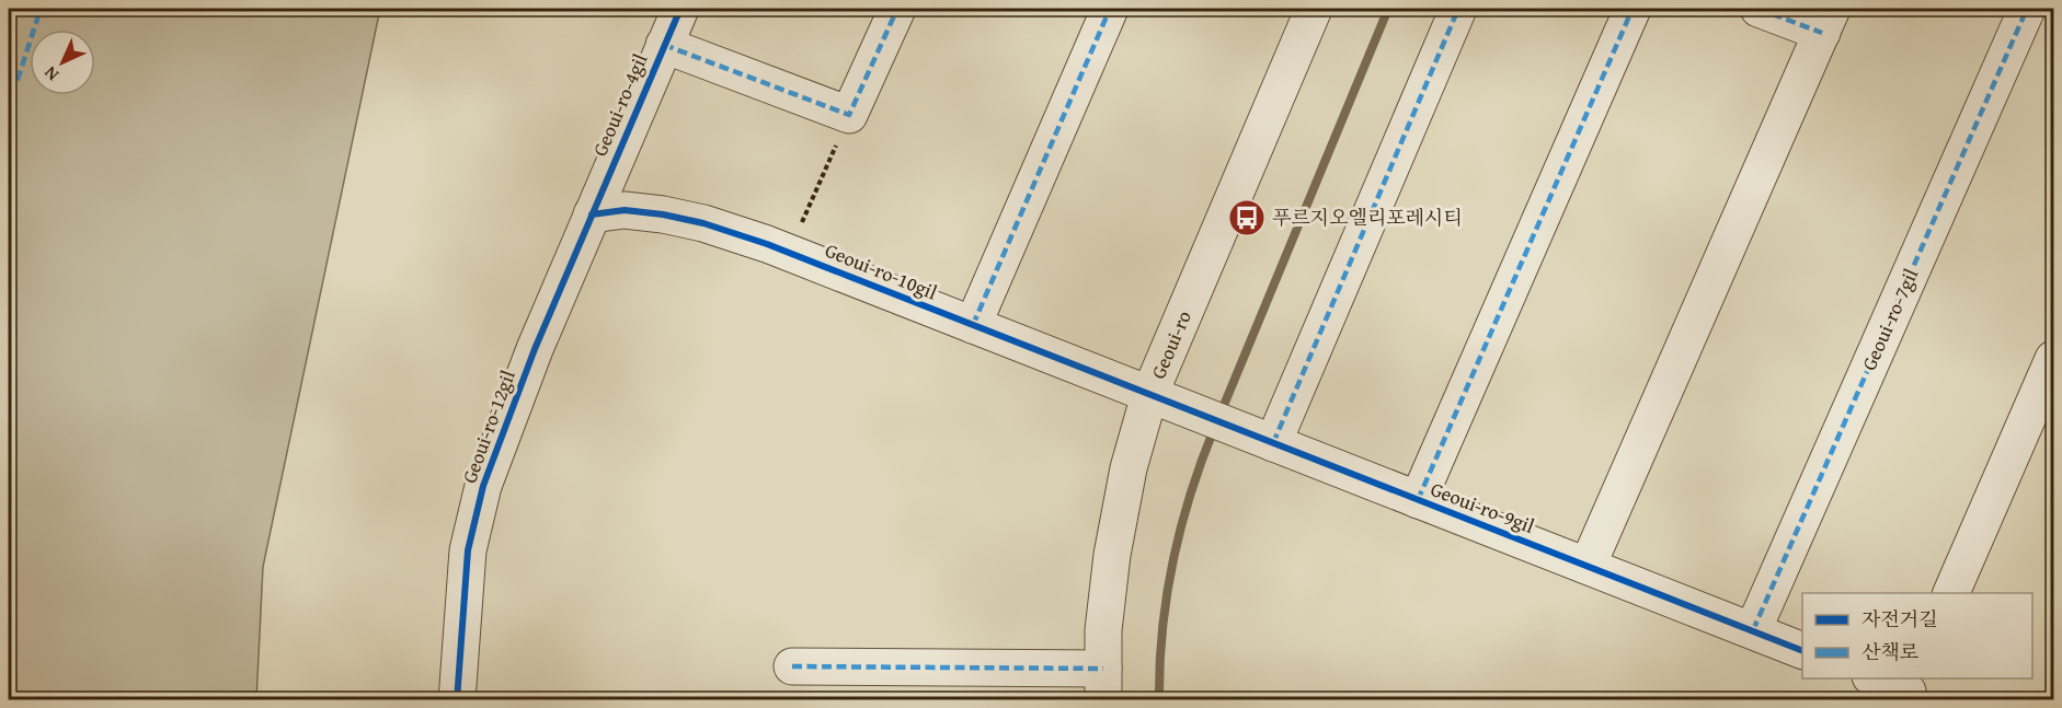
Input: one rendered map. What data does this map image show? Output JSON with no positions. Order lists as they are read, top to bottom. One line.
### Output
{"streets":{"street":["Geoui-ro-4gil","Geoui-ro-10gil","Geoui-ro-7gil","Geoui-ro","Geoui-ro-12gil","Geoui-ro-9gil"]},"crossings":[["Geoui-ro-4gil","Geoui-ro-10gil"],["Geoui-ro-4gil","Geoui-ro-12gil"],["Geoui-ro-10gil","Geoui-ro"],["Geoui-ro-10gil","Geoui-ro-12gil"],["Geoui-ro-10gil","Geoui-ro-9gil"],["Geoui-ro-7gil","Geoui-ro-9gil"],["Geoui-ro","Geoui-ro-9gil"]],"places":{"bus stop":["푸르지오엘리포레시티"]},"legend":["자전거길","산책로"],"north":"bottom left"}
